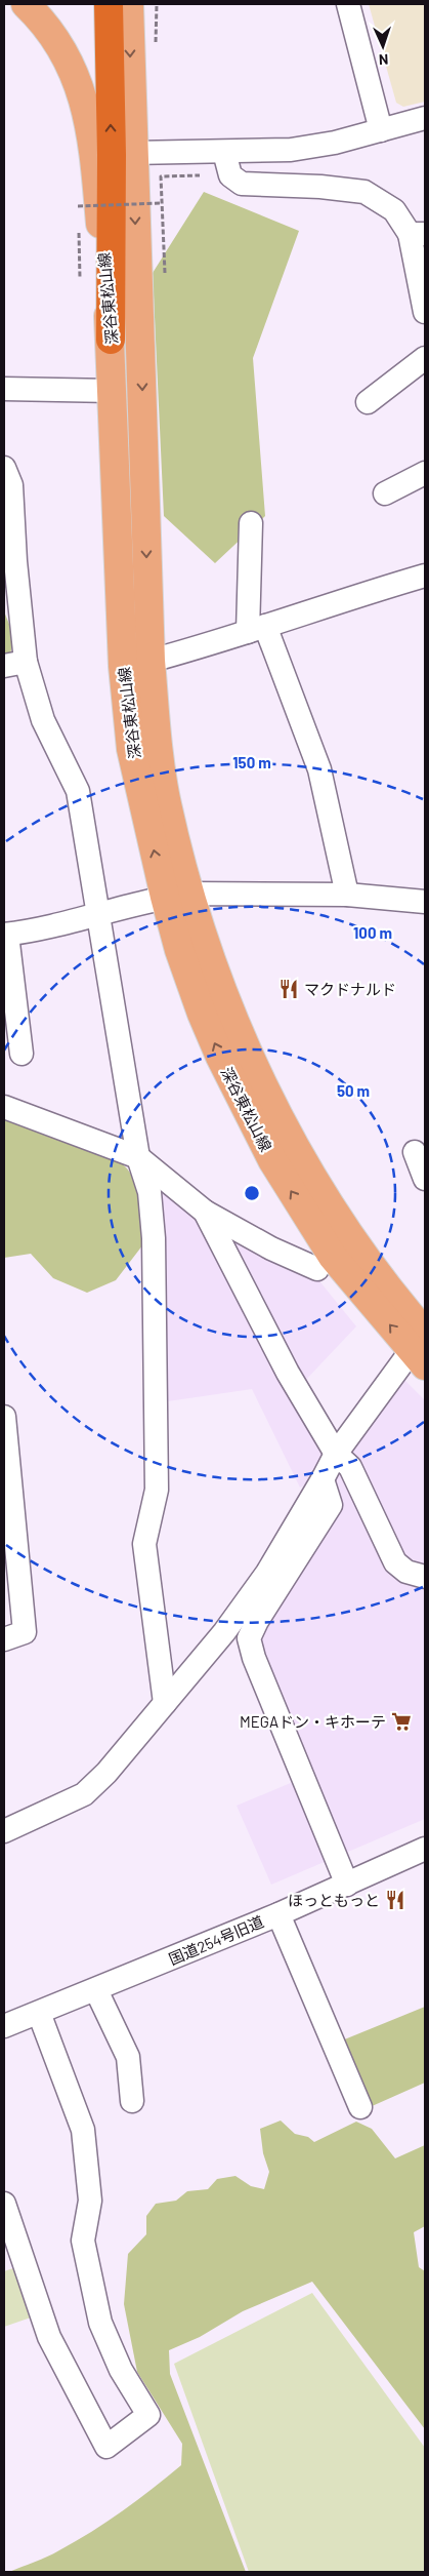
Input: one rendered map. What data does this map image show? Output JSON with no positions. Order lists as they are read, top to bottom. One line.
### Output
{"streets":{"main road":["深谷東松山線"],"street":["国道254号旧道"]},"places":{"restaurant":["マクドナルド","ほっともっと"],"supermarket":["MEGAドン・キホーテ"]},"north":"bottom","rings":["150 m","100 m","50 m"]}
